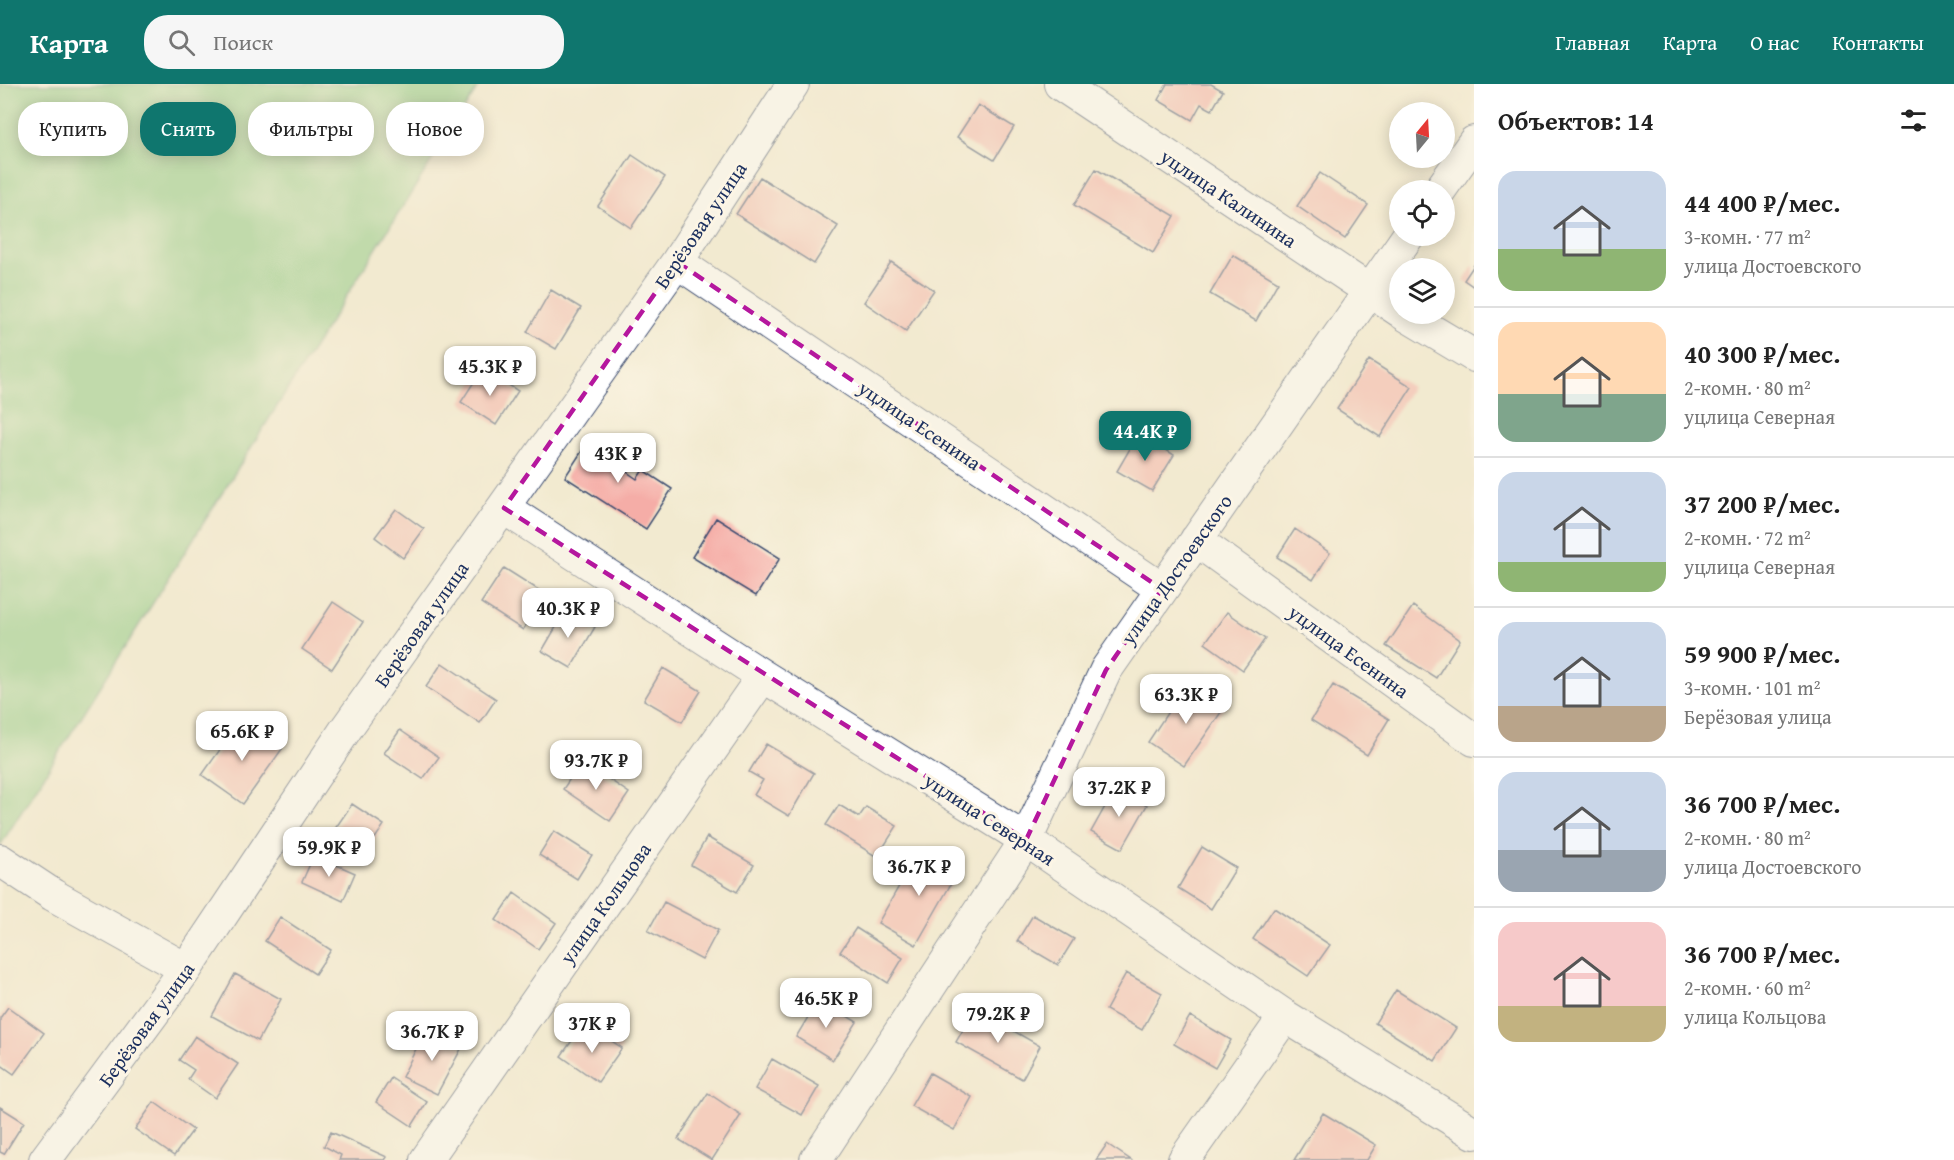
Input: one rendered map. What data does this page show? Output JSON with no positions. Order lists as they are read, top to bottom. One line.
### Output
{"streets":{"street":["уцлица Калинина","Берёзовая улица","уцлица Есенина","улица Достоевского","уцлица Северная","улица Кольцова"]},"crossings":[["уцлица Калинина","улица Достоевского"],["Берёзовая улица","уцлица Есенина"],["Берёзовая улица","уцлица Северная"],["уцлица Есенина","улица Достоевского"],["улица Достоевского","уцлица Северная"],["уцлица Северная","улица Кольцова"]],"north":"top","page":{"header":"Карта","search":"Поиск","nav":["Главная","Карта","О нас","Контакты"],"heading":"Объектов: 14","chip":["Купить","Снять","Фильтры","Новое"],"list":[{"name":"44 400 ₽/мес.","note":"3-комн. · 77 m² · улица Достоевского"},{"name":"40 300 ₽/мес.","note":"2-комн. · 80 m² · уцлица Северная"},{"name":"37 200 ₽/мес.","note":"2-комн. · 72 m² · уцлица Северная"},{"name":"59 900 ₽/мес.","note":"3-комн. · 101 m² · Берёзовая улица"},{"name":"36 700 ₽/мес.","note":"2-комн. · 80 m² · улица Достоевского"},{"name":"36 700 ₽/мес.","note":"2-комн. · 60 m² · улица Кольцова"}],"price":["45.3K ₽","44.4K ₽","43K ₽","40.3K ₽","63.3K ₽","65.6K ₽","93.7K ₽","37.2K ₽","59.9K ₽","36.7K ₽","46.5K ₽","79.2K ₽","37K ₽","36.7K ₽"]}}
